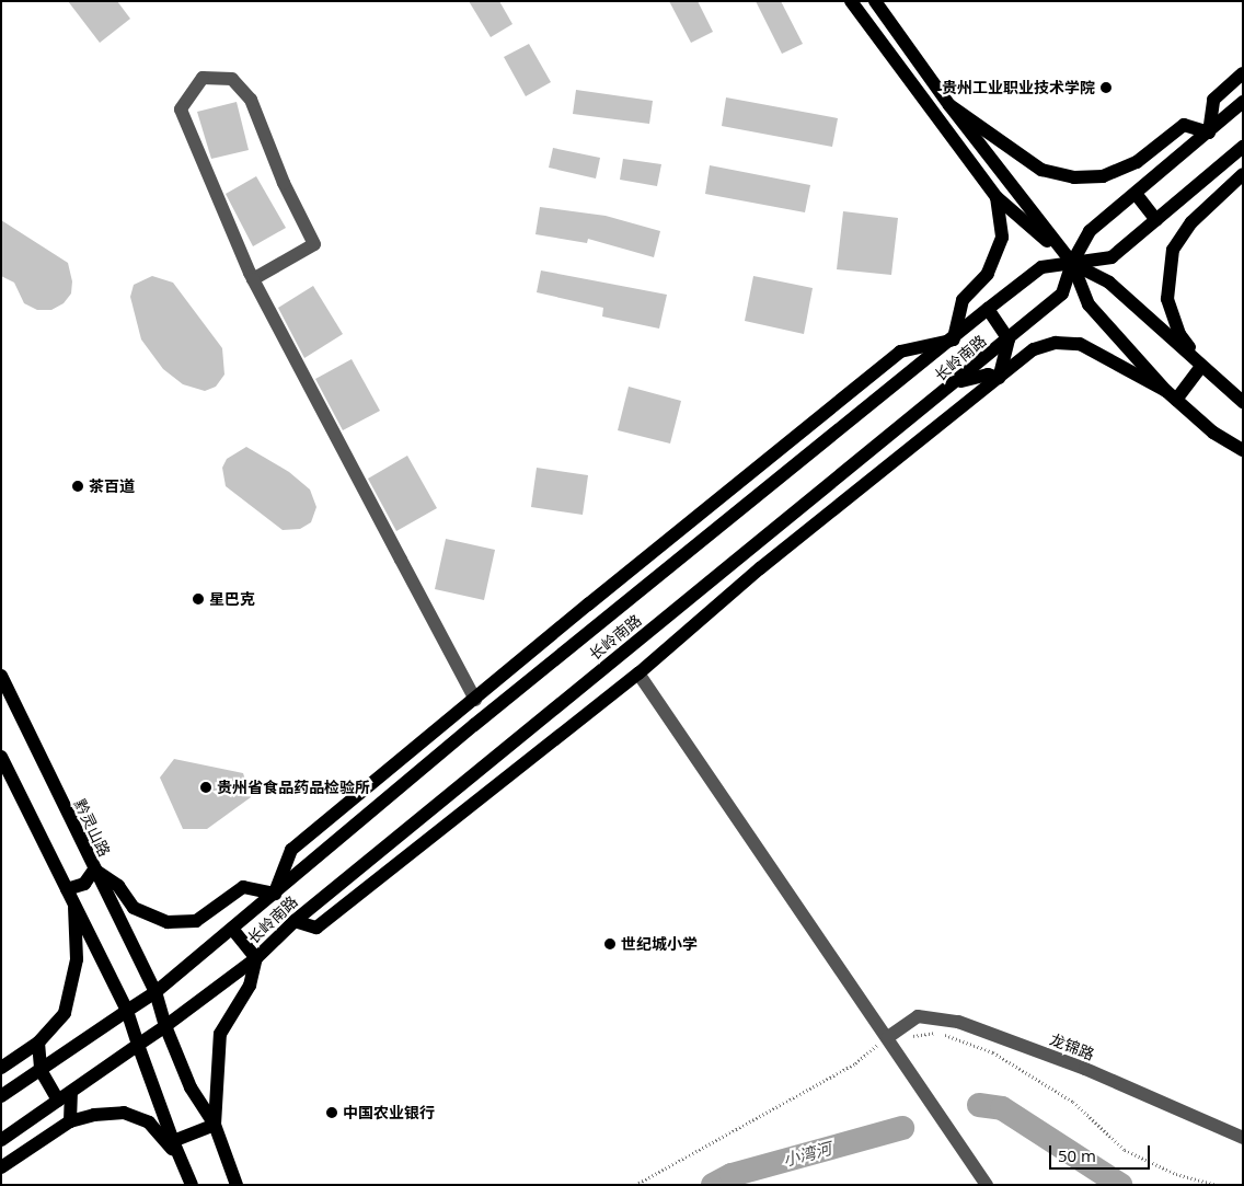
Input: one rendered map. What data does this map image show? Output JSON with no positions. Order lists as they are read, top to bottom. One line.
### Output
{"streets":{"main road":["长岭南路","黔灵山路"],"street":["龙锦路"]},"crossings":[["长岭南路","黔灵山路"]],"water":["小湾河"],"places":["贵州工业职业技术学院","茶百道","星巴克","贵州省食品药品检验所","世纪城小学","中国农业银行"],"scale_bar":"50 m"}
